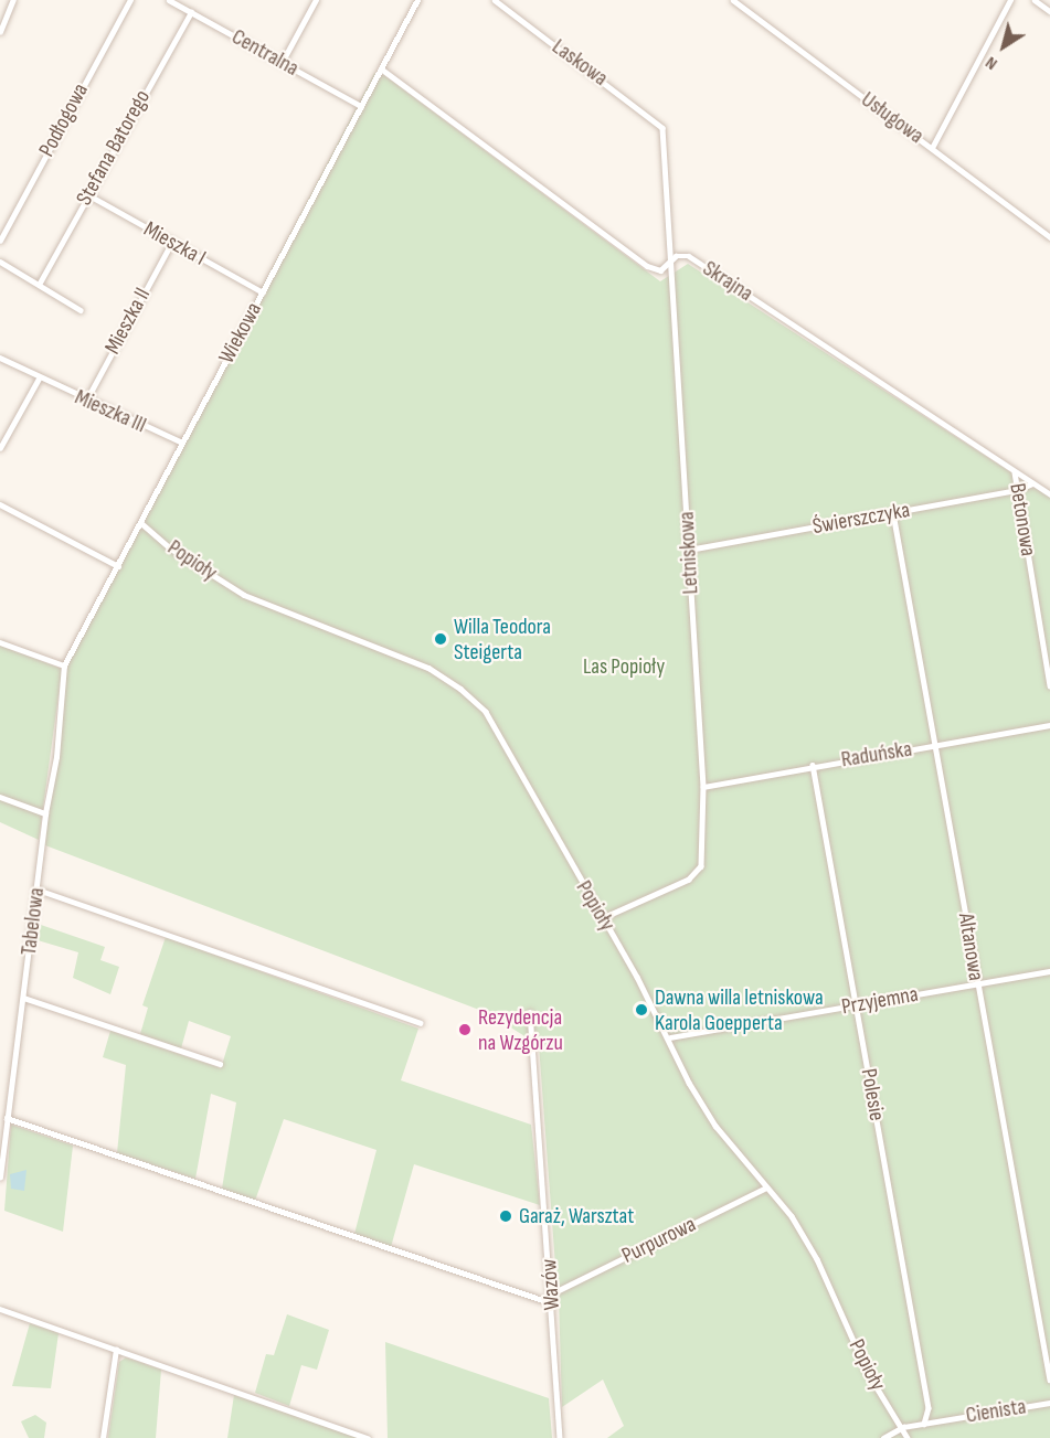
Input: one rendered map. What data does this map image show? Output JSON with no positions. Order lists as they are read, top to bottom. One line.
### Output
{"streets":{"street":["Centralna","Laskowa","Usługowa","Podłogowa","Stefana Batorego","Mieszka I","Skrajna","Mieszka II","Wiekowa","Mieszka III","Świerszczyka","Betonowa","Letniskowa","Popioły","Raduńska","Tabelowa","Altanowa","Przyjemna","Polesie","Purpurowa","Wazów","Cienista"]},"crossings":[["Centralna","Stefana Batorego"],["Centralna","Wiekowa"],["Laskowa","Letniskowa"],["Stefana Batorego","Mieszka I"],["Mieszka I","Mieszka II"],["Mieszka I","Wiekowa"],["Skrajna","Wiekowa"],["Skrajna","Świerszczyka"],["Skrajna","Betonowa"],["Skrajna","Letniskowa"],["Mieszka II","Mieszka III"],["Wiekowa","Mieszka III"],["Wiekowa","Popioły"],["Wiekowa","Tabelowa"],["Świerszczyka","Betonowa"],["Świerszczyka","Letniskowa"],["Świerszczyka","Altanowa"],["Letniskowa","Popioły"],["Letniskowa","Raduńska"],["Popioły","Przyjemna"],["Popioły","Purpurowa"],["Popioły","Cienista"],["Raduńska","Altanowa"],["Raduńska","Polesie"],["Altanowa","Przyjemna"],["Przyjemna","Polesie"],["Polesie","Cienista"],["Purpurowa","Wazów"]],"parks":["Las Popioły"],"places":["Willa Teodora Steigerta","Dawna willa letniskowa Karola Goepperta","Rezydencja na Wzgórzu","Garaż, Warsztat"],"north":"bottom left"}
